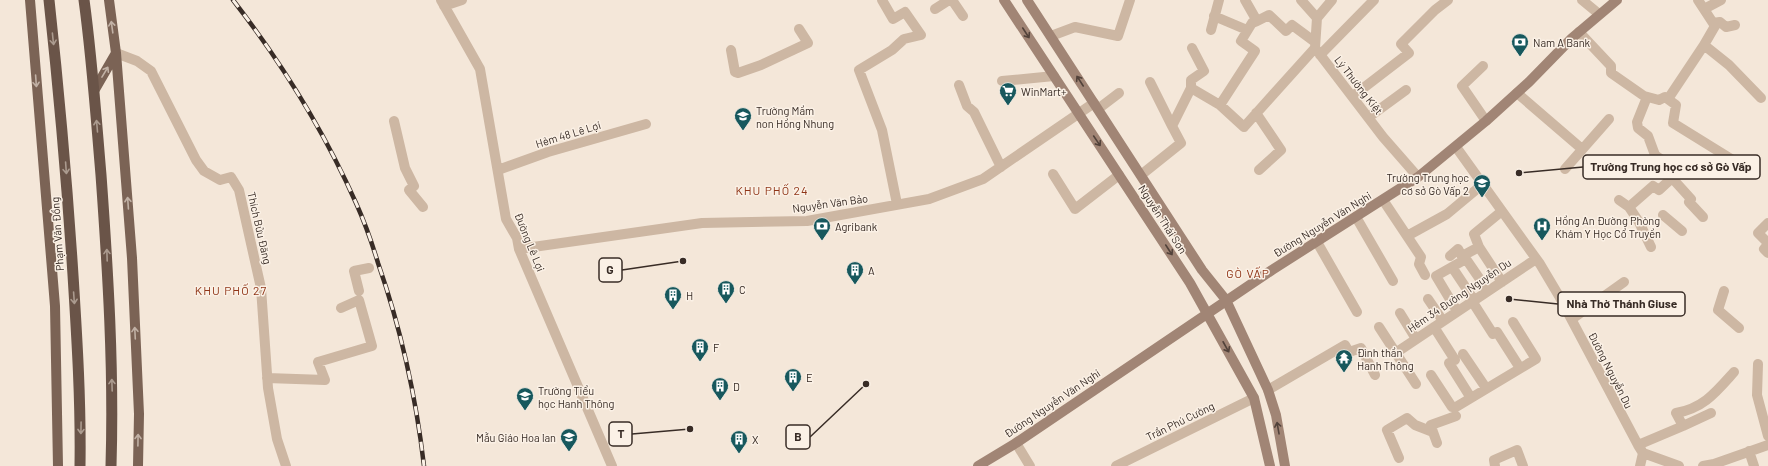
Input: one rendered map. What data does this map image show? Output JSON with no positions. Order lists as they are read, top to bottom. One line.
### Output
{"streets":{"highway":["Phạm Văn Đồng"],"main road":["Nguyễn Thái Sơn","Đường Nguyễn Văn Nghi"],"street":["Lý Thường Kiệt","Hẻm 48 Lê Lợi","Nguyễn Văn Bảo","Thích Bửu Đăng","Đường Lê Lợi","Hẻm 34 Đường Nguyễn Du","Đường Nguyễn Du","Trần Phú Cường"]},"crossings":[["Lý Thường Kiệt","Đường Nguyễn Văn Nghi"],["Hẻm 48 Lê Lợi","Đường Lê Lợi"],["Nguyễn Văn Bảo","Nguyễn Thái Sơn"],["Nguyễn Văn Bảo","Đường Lê Lợi"],["Nguyễn Thái Sơn","Đường Nguyễn Văn Nghi"],["Nguyễn Thái Sơn","Trần Phú Cường"],["Đường Nguyễn Văn Nghi","Đường Nguyễn Du"],["Hẻm 34 Đường Nguyễn Du","Đường Nguyễn Du"]],"districts":["KHU PHỐ 24","GÒ VẤP","KHU PHỐ 27"],"places":{"bank":["Nam A Bank","Agribank"],"supermarket":["WinMart+"],"school or university":["Trường Mầm non Hồng Nhung","Trường Trung học cơ sở Gò Vấp 2","Trường Tiểu học Hanh Thông","Mẫu Giáo Hoa lan"],"other":["Trường Trung học cơ sở Gò Vấp","G","Nhà Thờ Thánh Giuse","B","T"],"hospital":["Hồng An Đường Phòng Khám Y Học Cổ Truyền"],"building":["A","C","H","F","E","D","X"],"temple":["Đình thần Hanh Thông"]}}
